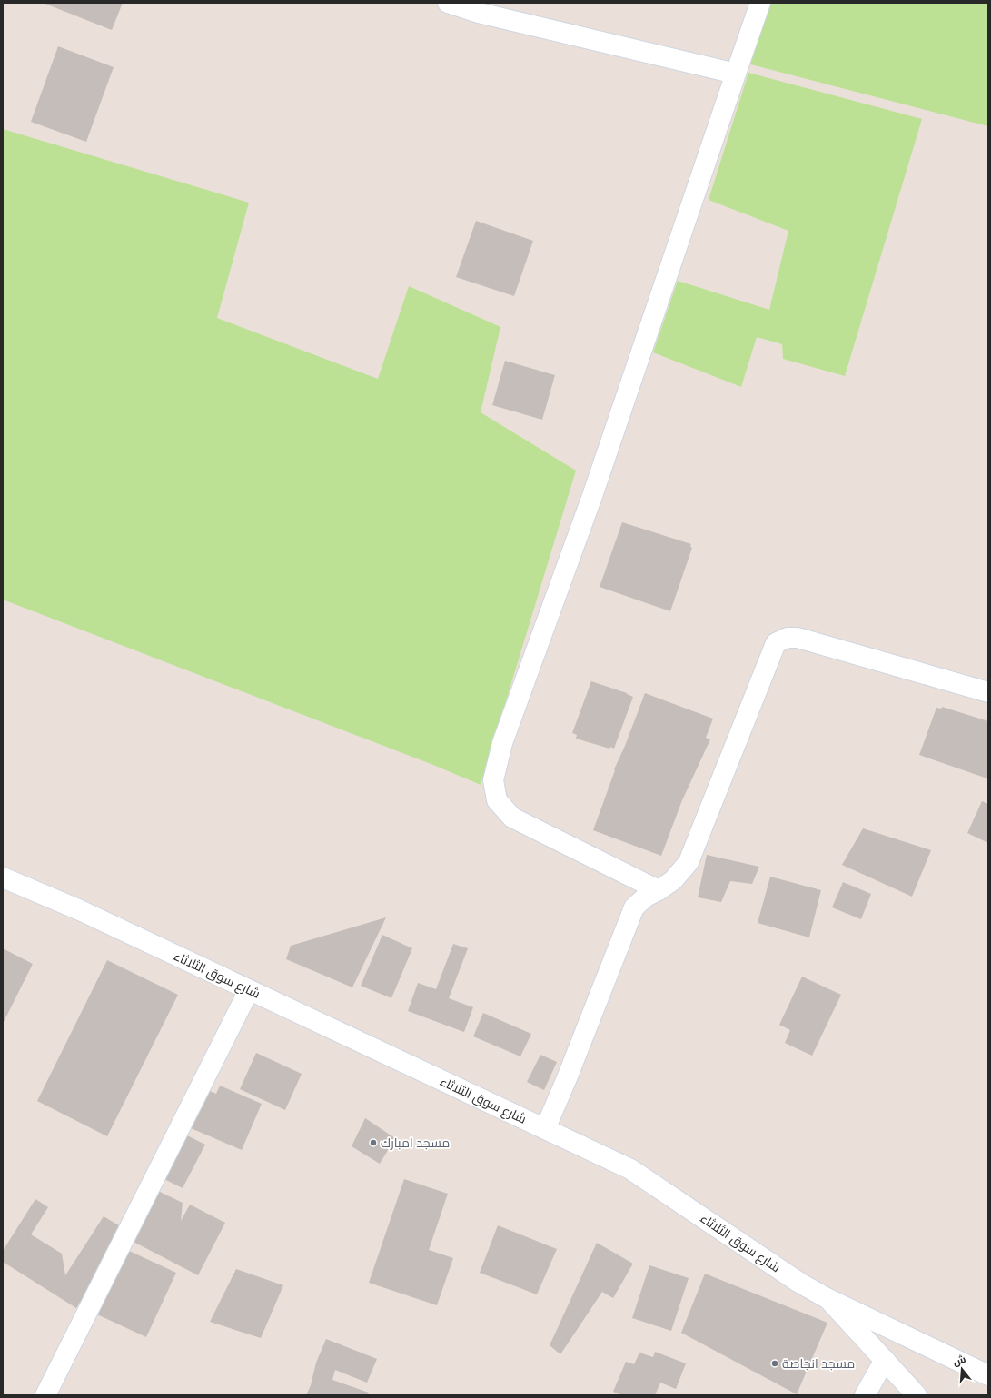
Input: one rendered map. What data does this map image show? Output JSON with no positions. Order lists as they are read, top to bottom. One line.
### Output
{"streets":{"street":["شارع سوق الثلاثاء"]},"places":["مسجد امبارك","مسجد انجاصة"],"north":"top"}
